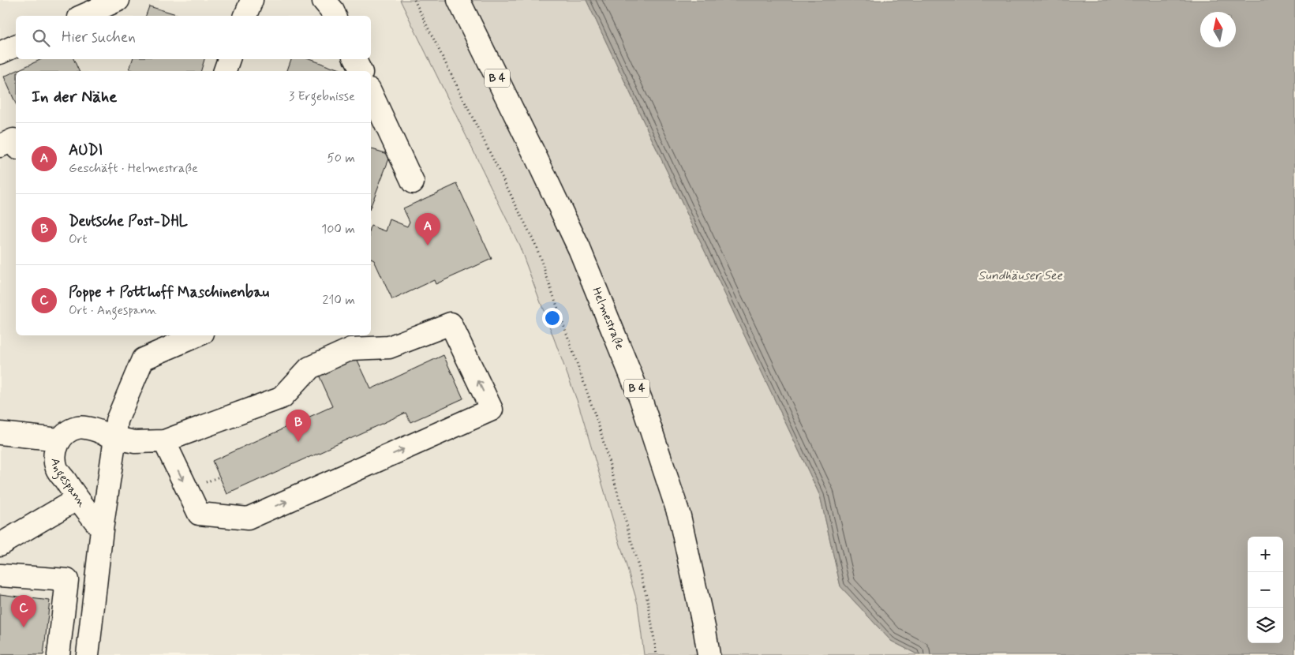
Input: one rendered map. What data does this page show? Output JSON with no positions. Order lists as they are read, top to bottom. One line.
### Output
{"streets":{"main road":["B 4","Helmestraße","Angespann"]},"water":["Sundhäuser See"],"north":"top","page":{"search":"Hier suchen","heading":["In der Nähe","3 Ergebnisse"],"list":[{"mark":"A","name":"AUDI","note":"Geschäft · Helmestraße","value":"50 m"},{"mark":"B","name":"Deutsche Post-DHL","note":"Ort","value":"100 m"},{"mark":"C","name":"Poppe + Potthoff Maschinenbau","note":"Ort · Angespann","value":"210 m"}],"pins":["A","B","C"],"map_buttons":["+","−"]}}
